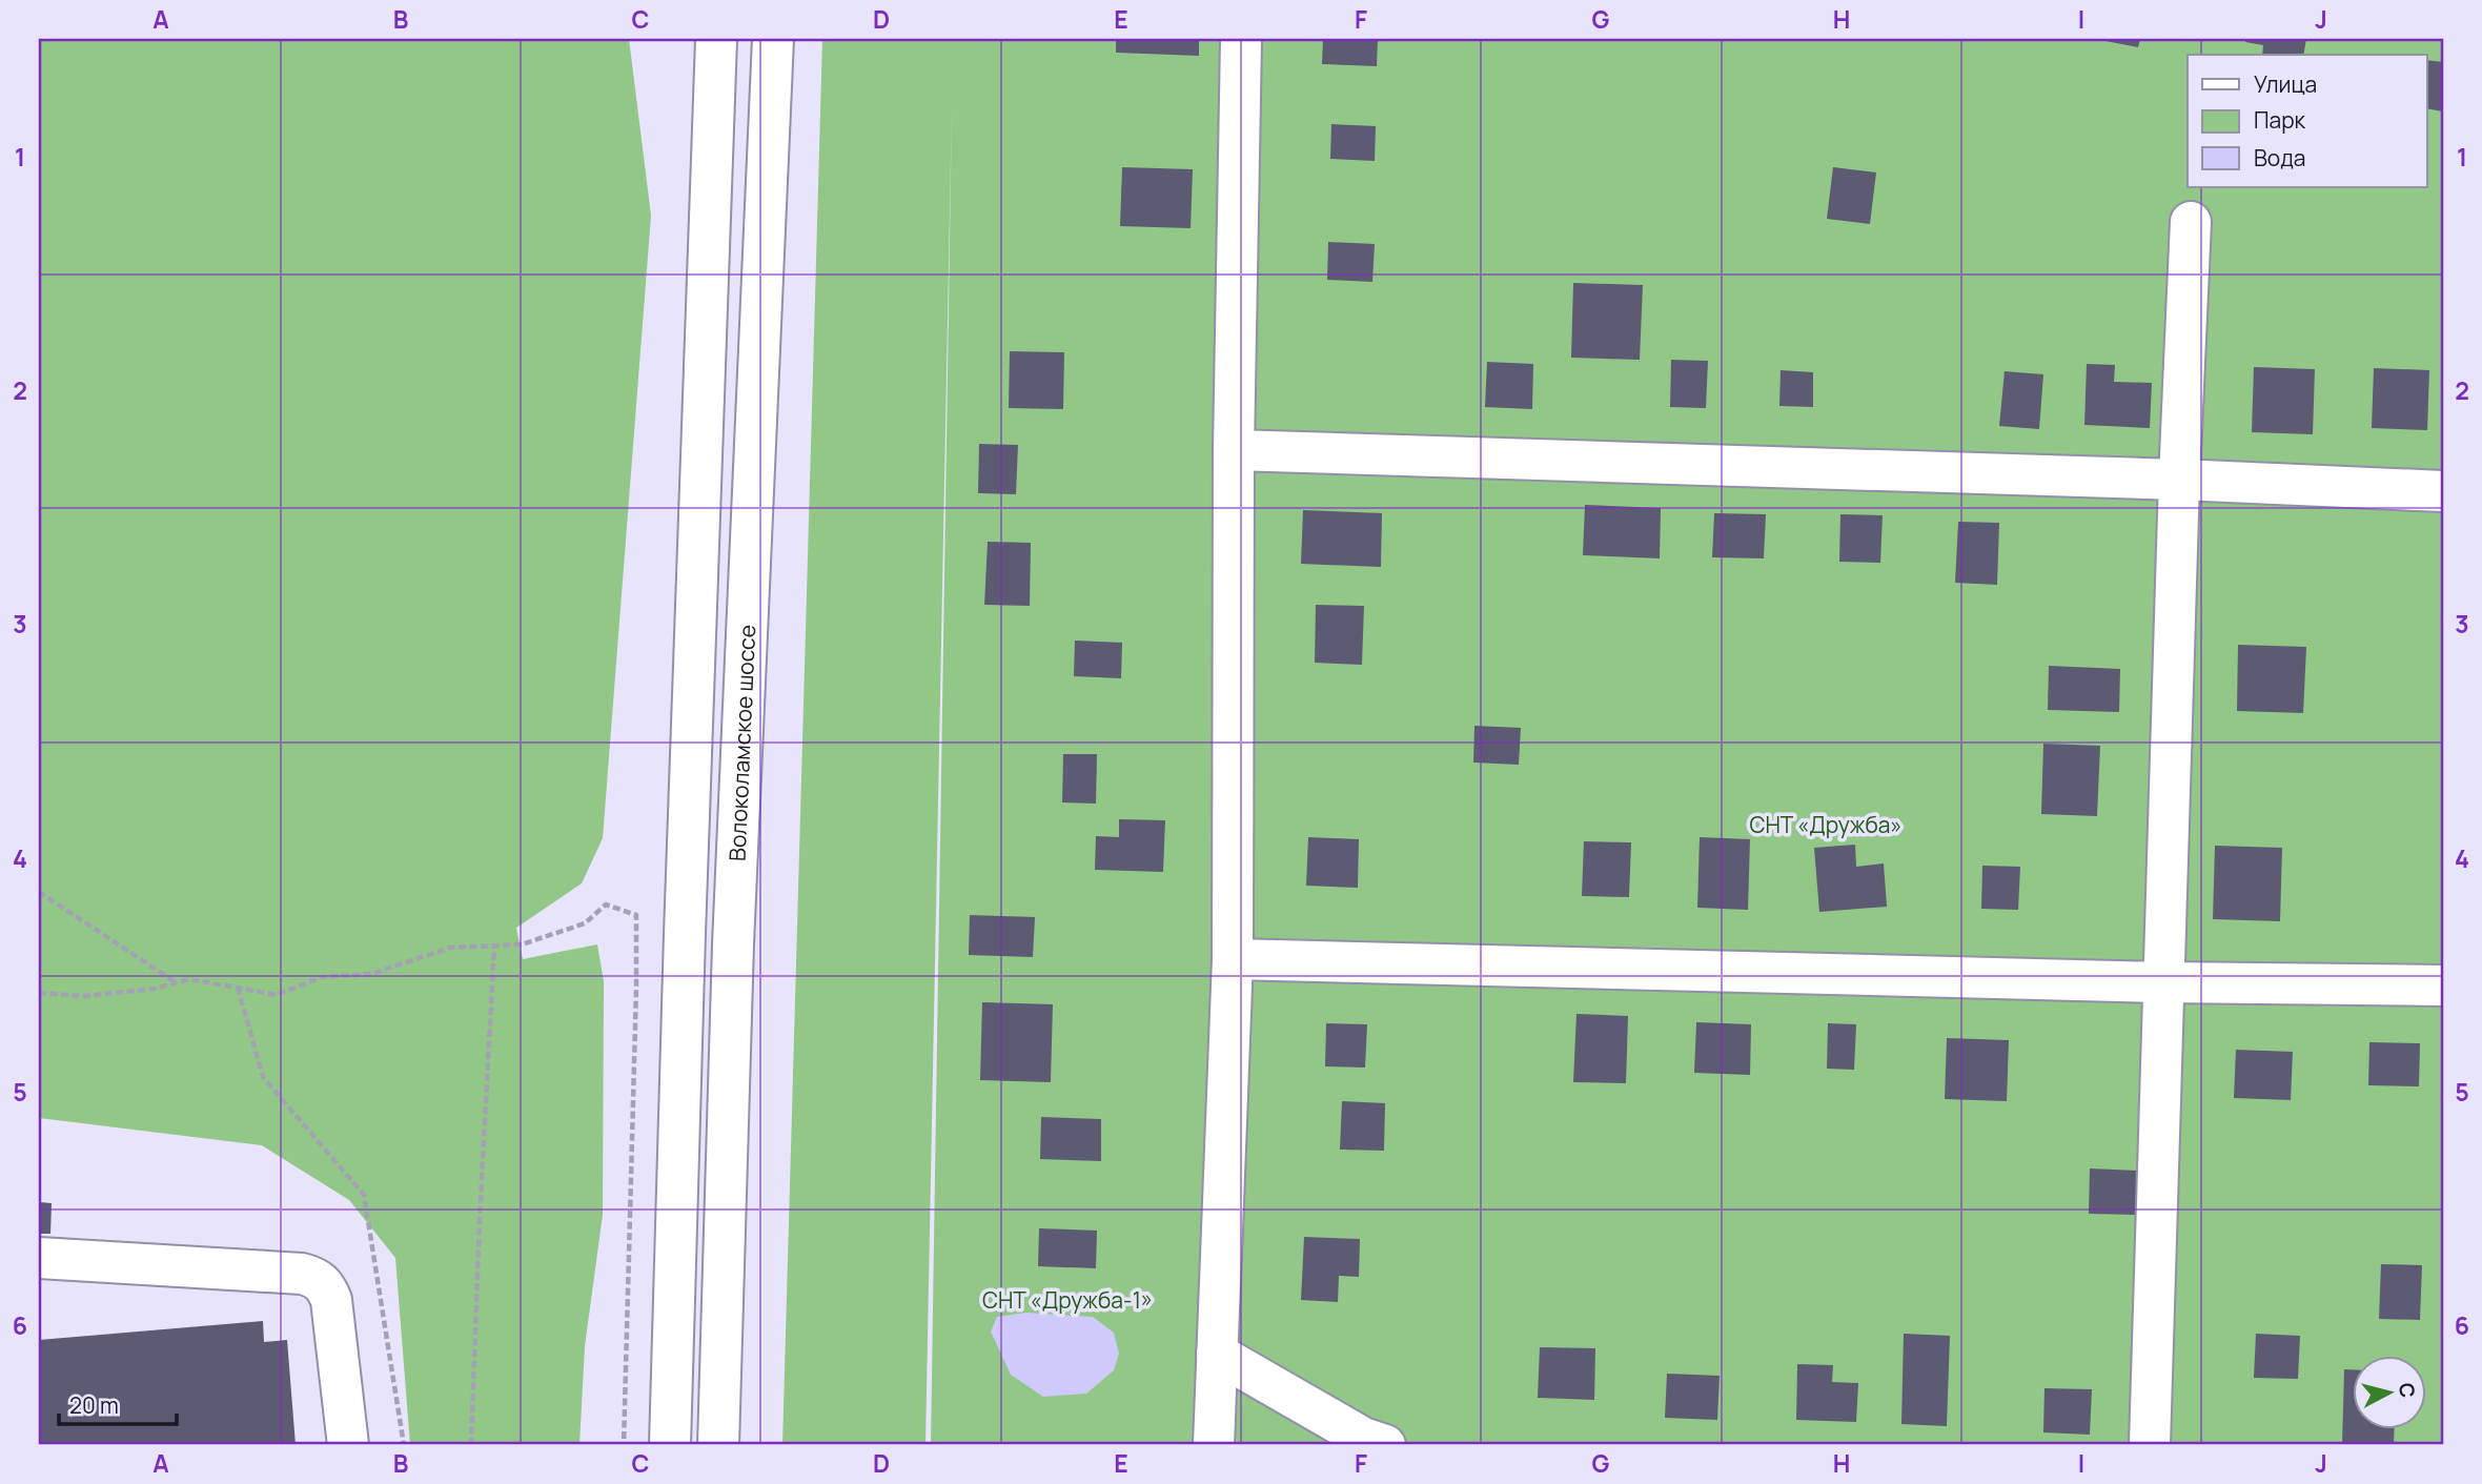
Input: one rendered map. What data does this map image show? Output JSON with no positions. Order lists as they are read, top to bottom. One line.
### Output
{"streets":{"main road":["Волоколамское шоссе"]},"parks":["СНТ «Дружба»","СНТ «Дружба-1»"],"legend":["Улица","Парк","Вода"],"scale_bar":"20 m","north":"right","grid":{"columns":["A","B","C","D","E","F","G","H","I","J"],"rows":["1","2","3","4","5","6"]}}
